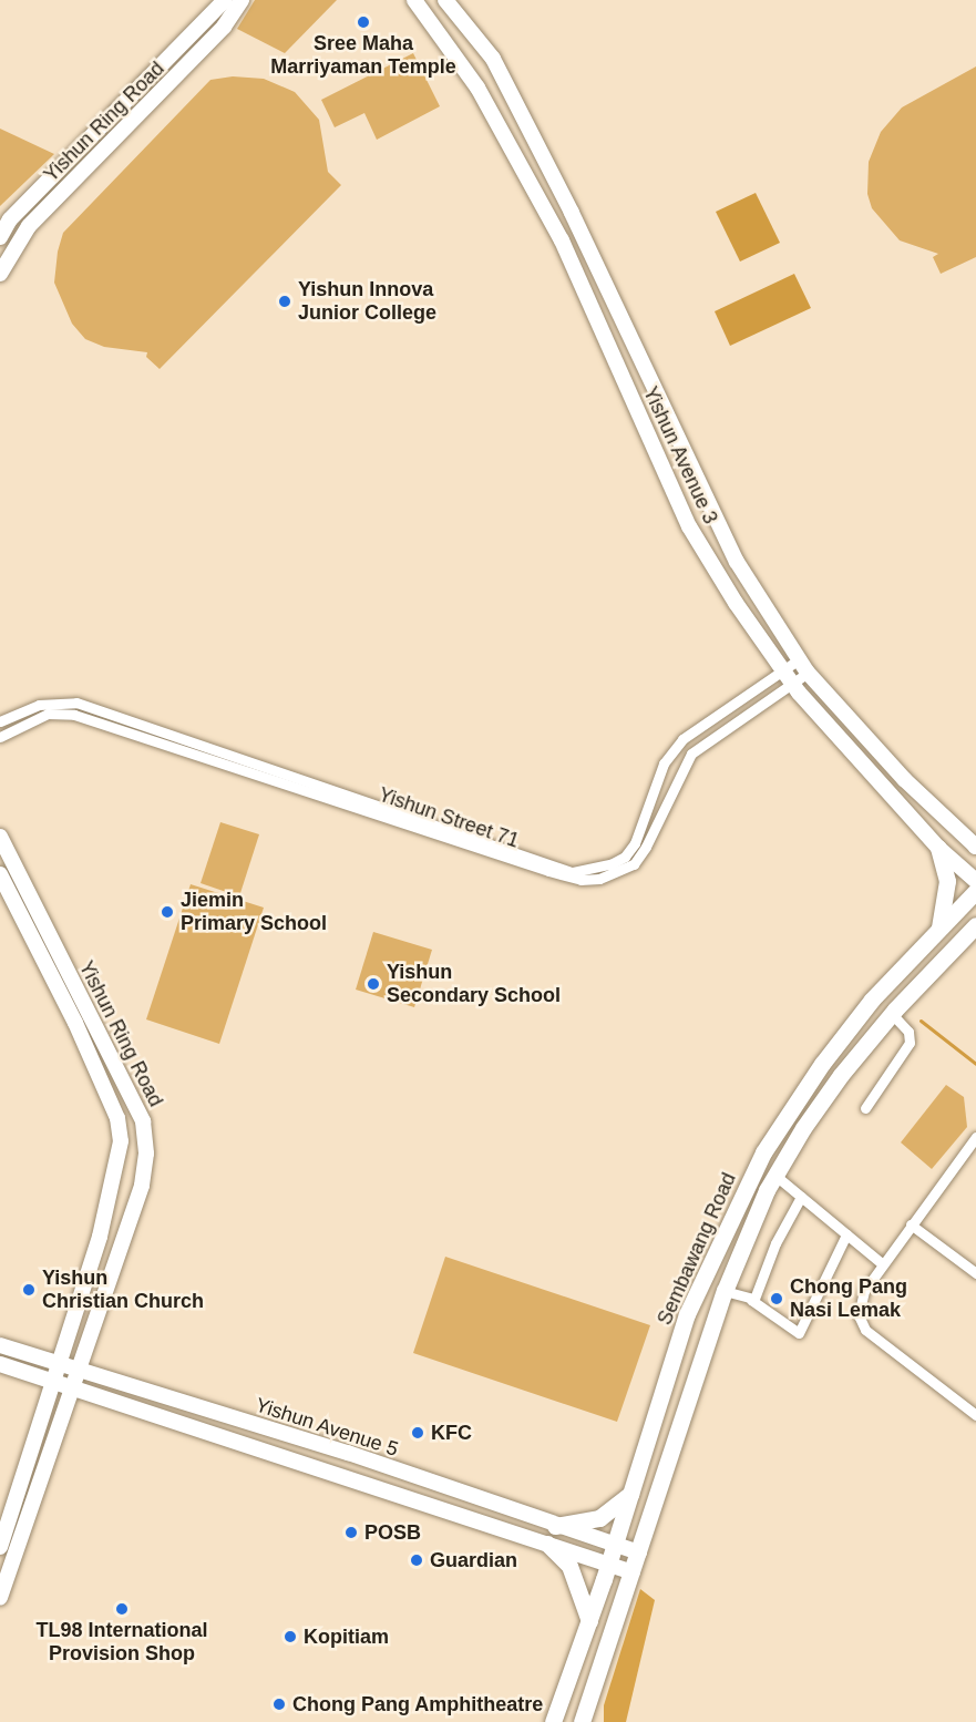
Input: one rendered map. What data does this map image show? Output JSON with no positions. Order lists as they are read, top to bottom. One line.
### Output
{"streets":{"main road":["Yishun Ring Road","Yishun Avenue 3","Sembawang Road","Yishun Avenue 5"],"street":["Yishun Street 71"]},"crossings":[["Yishun Ring Road","Yishun Avenue 5"],["Yishun Avenue 3","Yishun Street 71"],["Sembawang Road","Yishun Avenue 5"]],"places":["Sree Maha Marriyaman Temple","Yishun Innova Junior College","Jiemin Primary School","Yishun Secondary School","Yishun Christian Church","Chong Pang Nasi Lemak","KFC","POSB","Guardian","TL98 International Provision Shop","Kopitiam","Chong Pang Amphitheatre"]}
